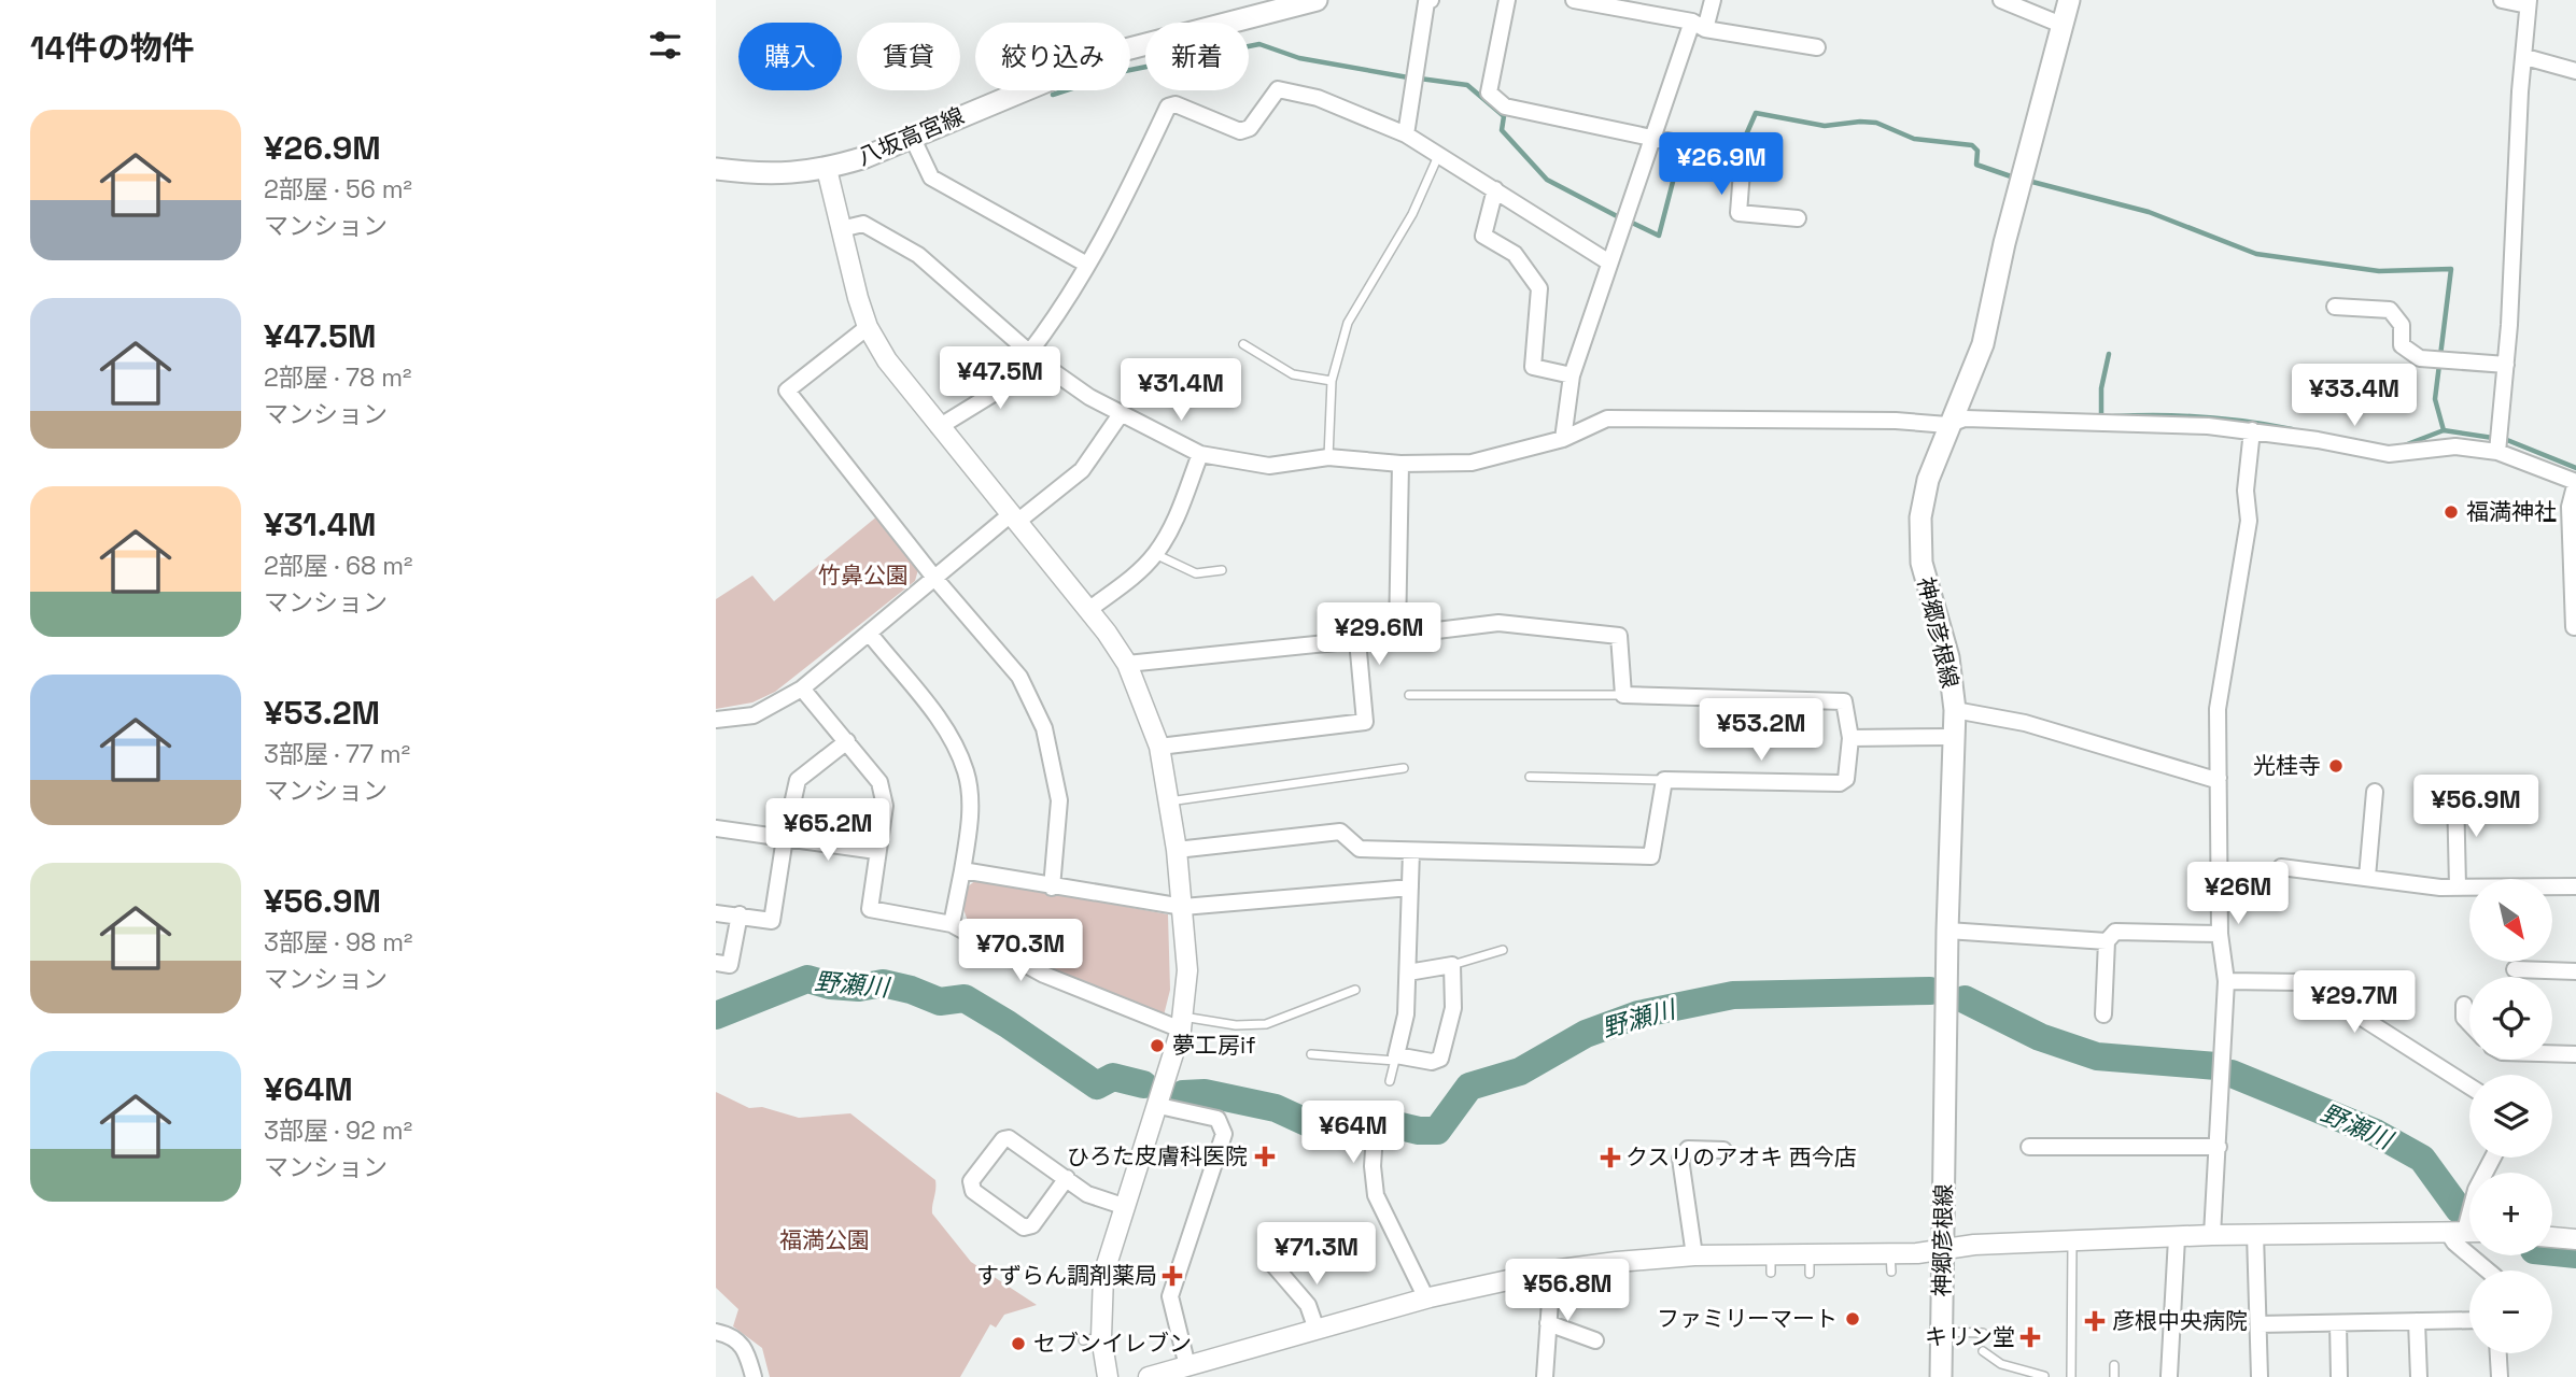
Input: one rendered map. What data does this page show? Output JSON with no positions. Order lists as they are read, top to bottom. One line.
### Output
{"streets":{"main road":["八坂高宮線","神郷彦根線"]},"water":["野瀬川"],"parks":["竹鼻公園","福満公園"],"places":{"other":["福満神社","光桂寺","夢工房if","ファミリーマート","セブンイレブン"],"health":["ひろた皮膚科医院","クスリのアオキ 西今店","すずらん調剤薬局","彦根中央病院","キリン堂"]},"north":"bottom right","page":{"heading":"14件の物件","chip":["購入","賃貸","絞り込み","新着"],"list":[{"name":"¥26.9M","note":"2部屋 · 56 m² · マンション"},{"name":"¥47.5M","note":"2部屋 · 78 m² · マンション"},{"name":"¥31.4M","note":"2部屋 · 68 m² · マンション"},{"name":"¥53.2M","note":"3部屋 · 77 m² · マンション"},{"name":"¥56.9M","note":"3部屋 · 98 m² · マンション"},{"name":"¥64M","note":"3部屋 · 92 m² · マンション"}],"price":["¥26.9M","¥47.5M","¥31.4M","¥33.4M","¥29.6M","¥53.2M","¥56.9M","¥65.2M","¥26M","¥70.3M","¥29.7M","¥64M","¥71.3M","¥56.8M"],"map_buttons":["+","−"]}}
